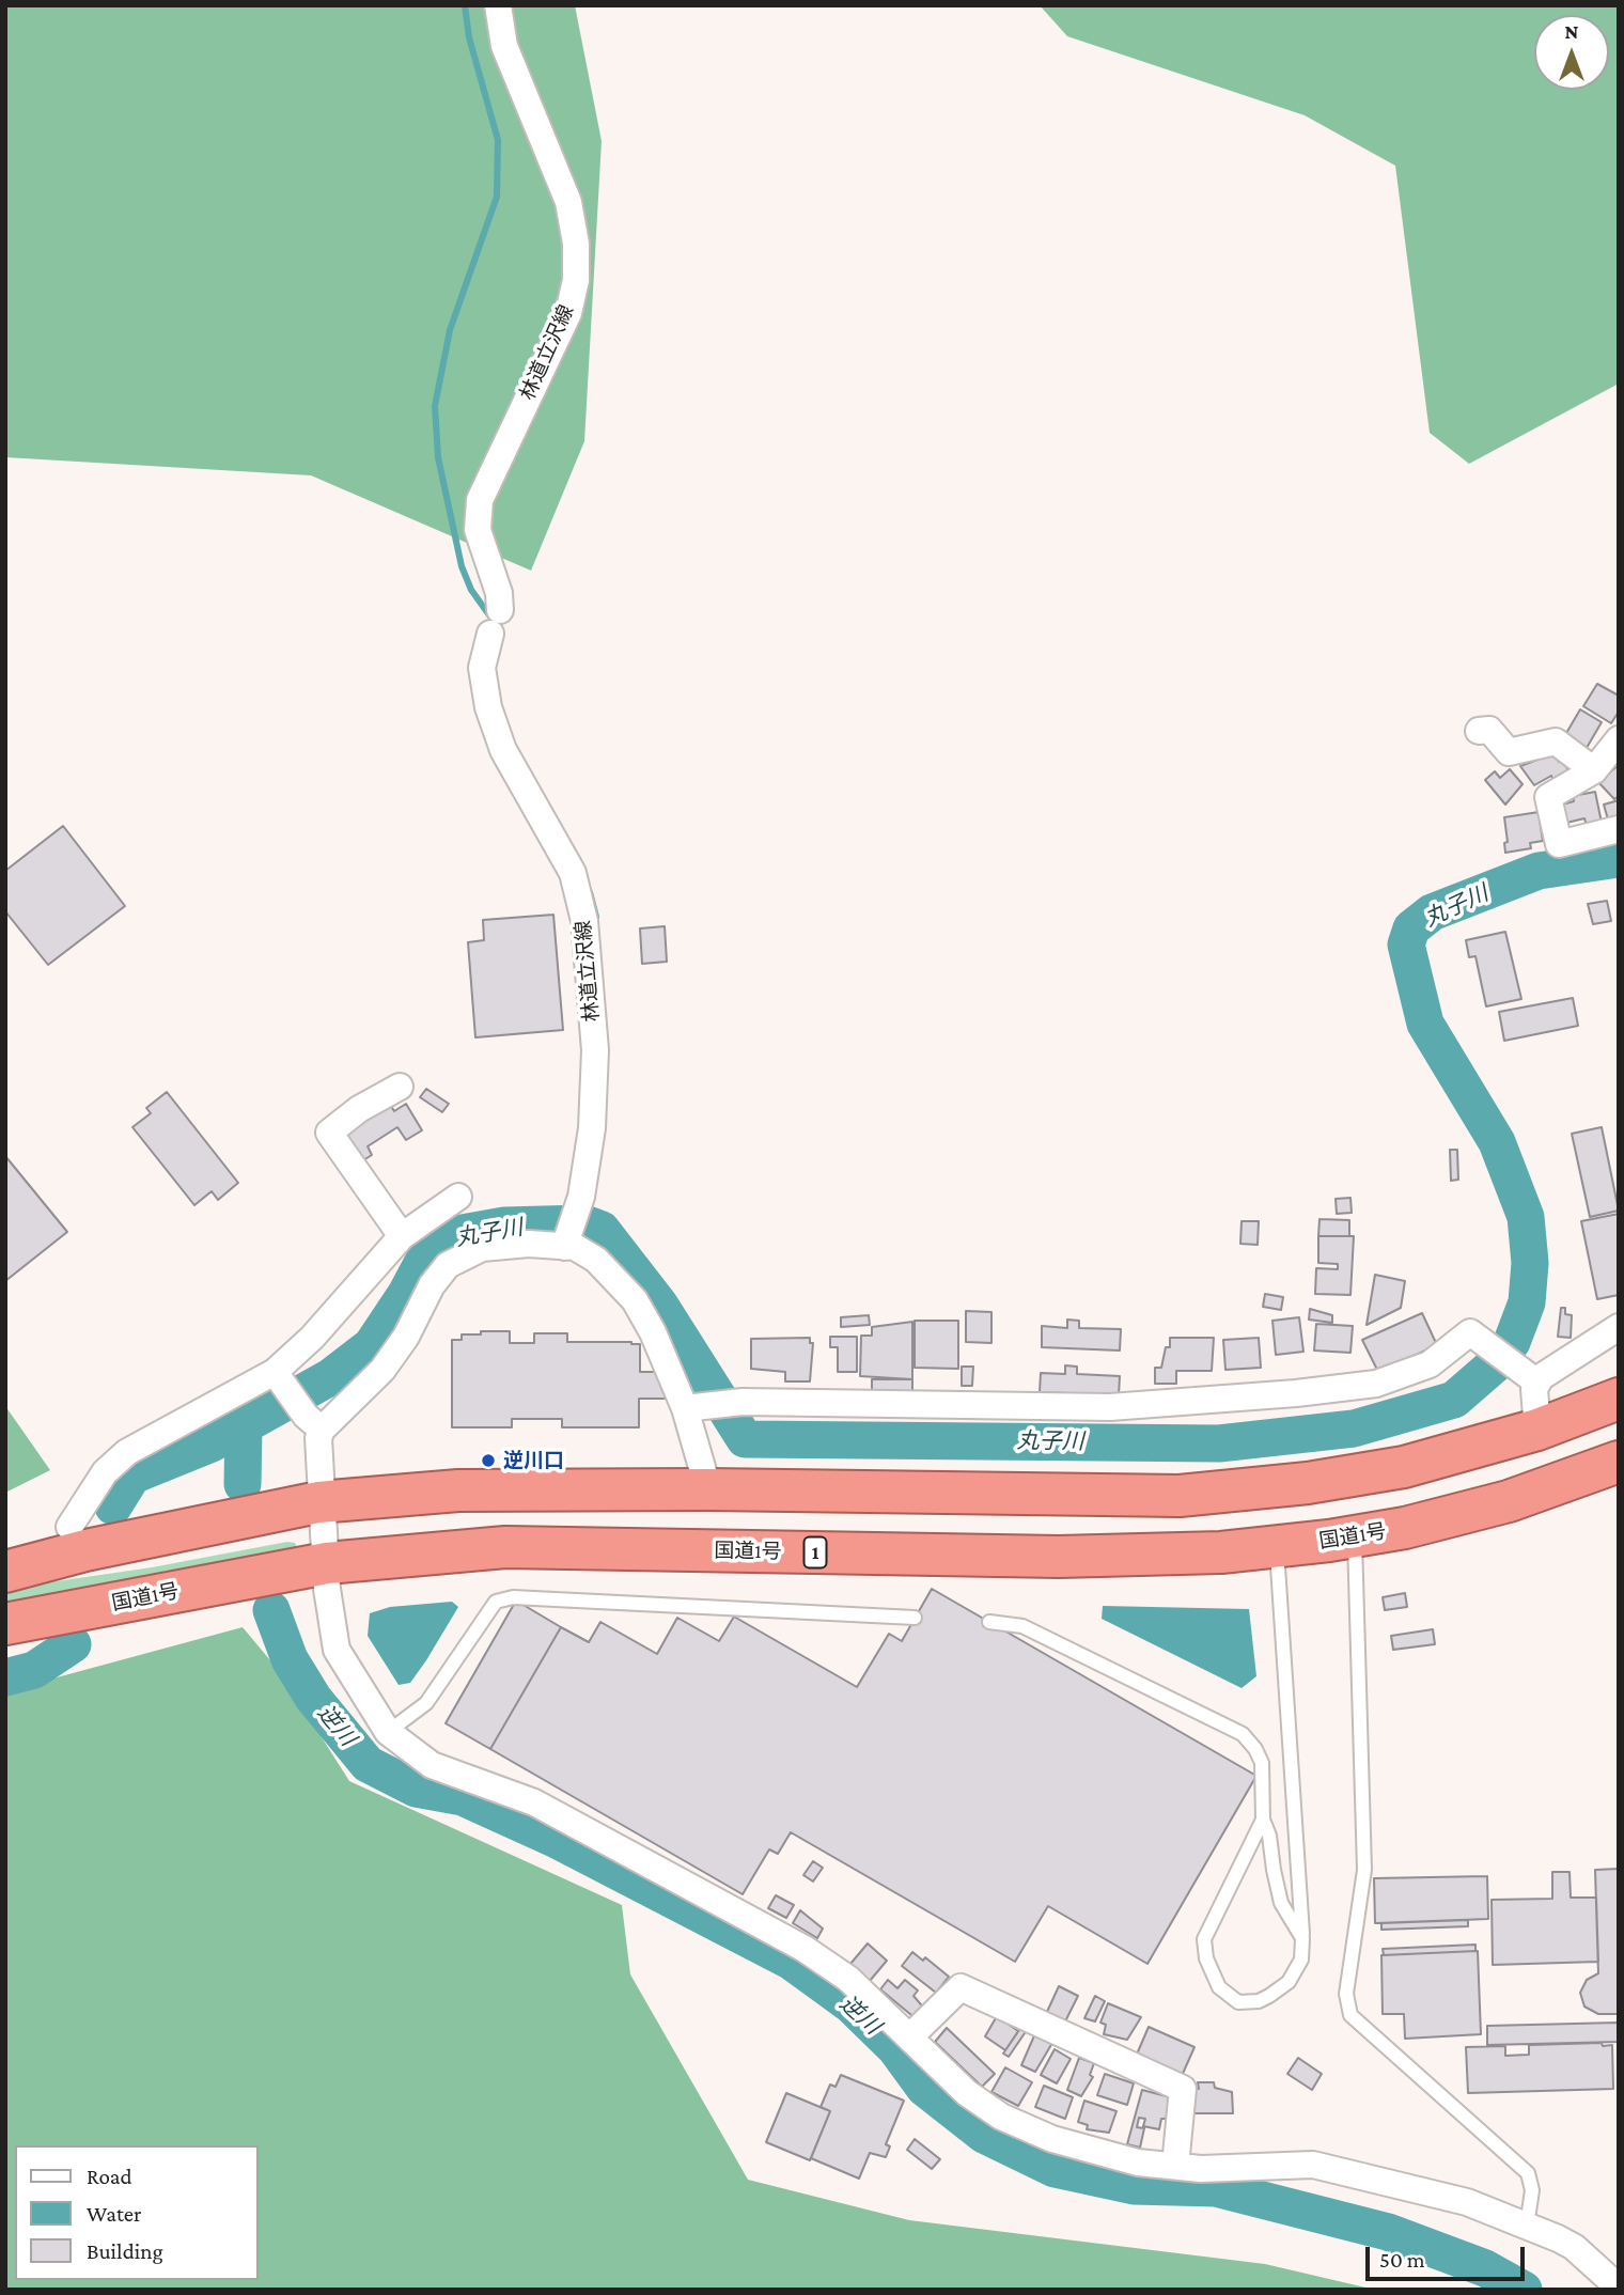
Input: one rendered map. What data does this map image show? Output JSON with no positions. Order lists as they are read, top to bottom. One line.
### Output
{"streets":{"highway":["国道1号","1"],"street":["林道立沢線"]},"water":["丸子川","逆川"],"places":["逆川口"],"legend":["Road","Water","Building"],"scale_bar":"50 m","north":"top"}
